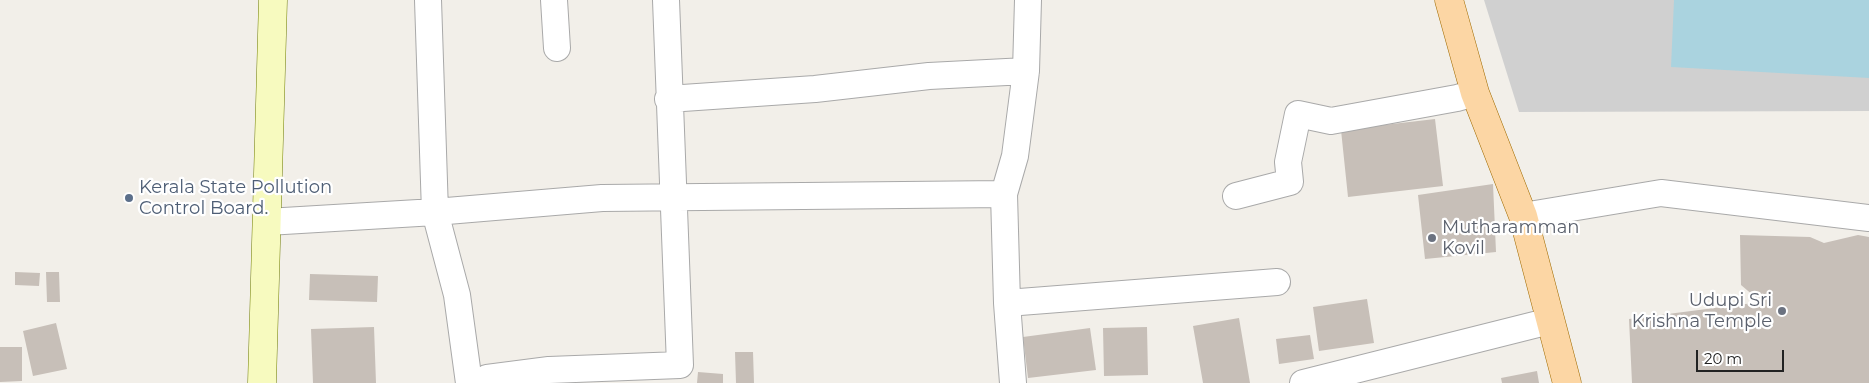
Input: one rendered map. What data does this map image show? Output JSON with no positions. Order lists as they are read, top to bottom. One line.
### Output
{"places":["Kerala State Pollution Control Board.","Mutharamman Kovil","Udupi Sri Krishna Temple"],"scale_bar":"20 m"}
